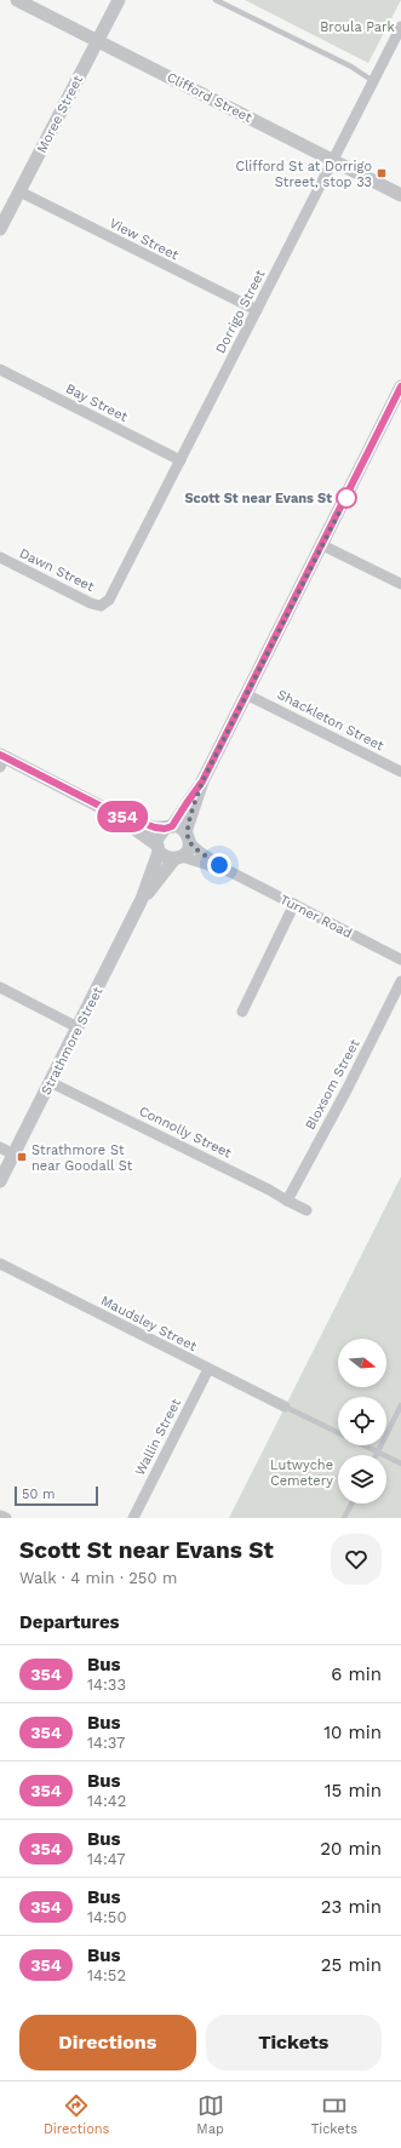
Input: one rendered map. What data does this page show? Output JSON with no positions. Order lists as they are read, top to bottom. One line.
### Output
{"streets":{"street":["Clifford Street","Moree Street","View Street","Dorrigo Street","Bay Street","Dawn Street","Shackleton Street","Turner Road","Strathmore Street","Bloxsom Street","Connolly Street","Maudsley Street","Wallin Street"]},"crossings":[["Clifford Street","Moree Street"],["Clifford Street","Dorrigo Street"],["Moree Street","View Street"],["View Street","Dorrigo Street"],["Dorrigo Street","Bay Street"],["Dorrigo Street","Dawn Street"],["Turner Road","Strathmore Street"],["Strathmore Street","Connolly Street"],["Bloxsom Street","Connolly Street"],["Maudsley Street","Wallin Street"]],"parks":["Broula Park","Lutwyche Cemetery"],"places":{"transit":["Clifford St at Dorrigo Street, stop 33","Strathmore St near Goodall St"],"other":["Scott St near Evans St"]},"lines":["bus line 354"],"scale_bar":"50 m","north":"right","page":{"on_map":"354","scale":"50 m","heading":[["Scott St near Evans St","Walk · 4 min · 250 m"],"Departures"],"list":[{"mark":"354","name":"Bus","note":"14:33","value":"6 min"},{"mark":"354","name":"Bus","note":"14:37","value":"10 min"},{"mark":"354","name":"Bus","note":"14:42","value":"15 min"},{"mark":"354","name":"Bus","note":"14:47","value":"20 min"},{"mark":"354","name":"Bus","note":"14:50","value":"23 min"},{"mark":"354","name":"Bus","note":"14:52","value":"25 min"}],"buttons":["Directions","Tickets"],"tabs":["Directions","Map","Tickets"]}}
